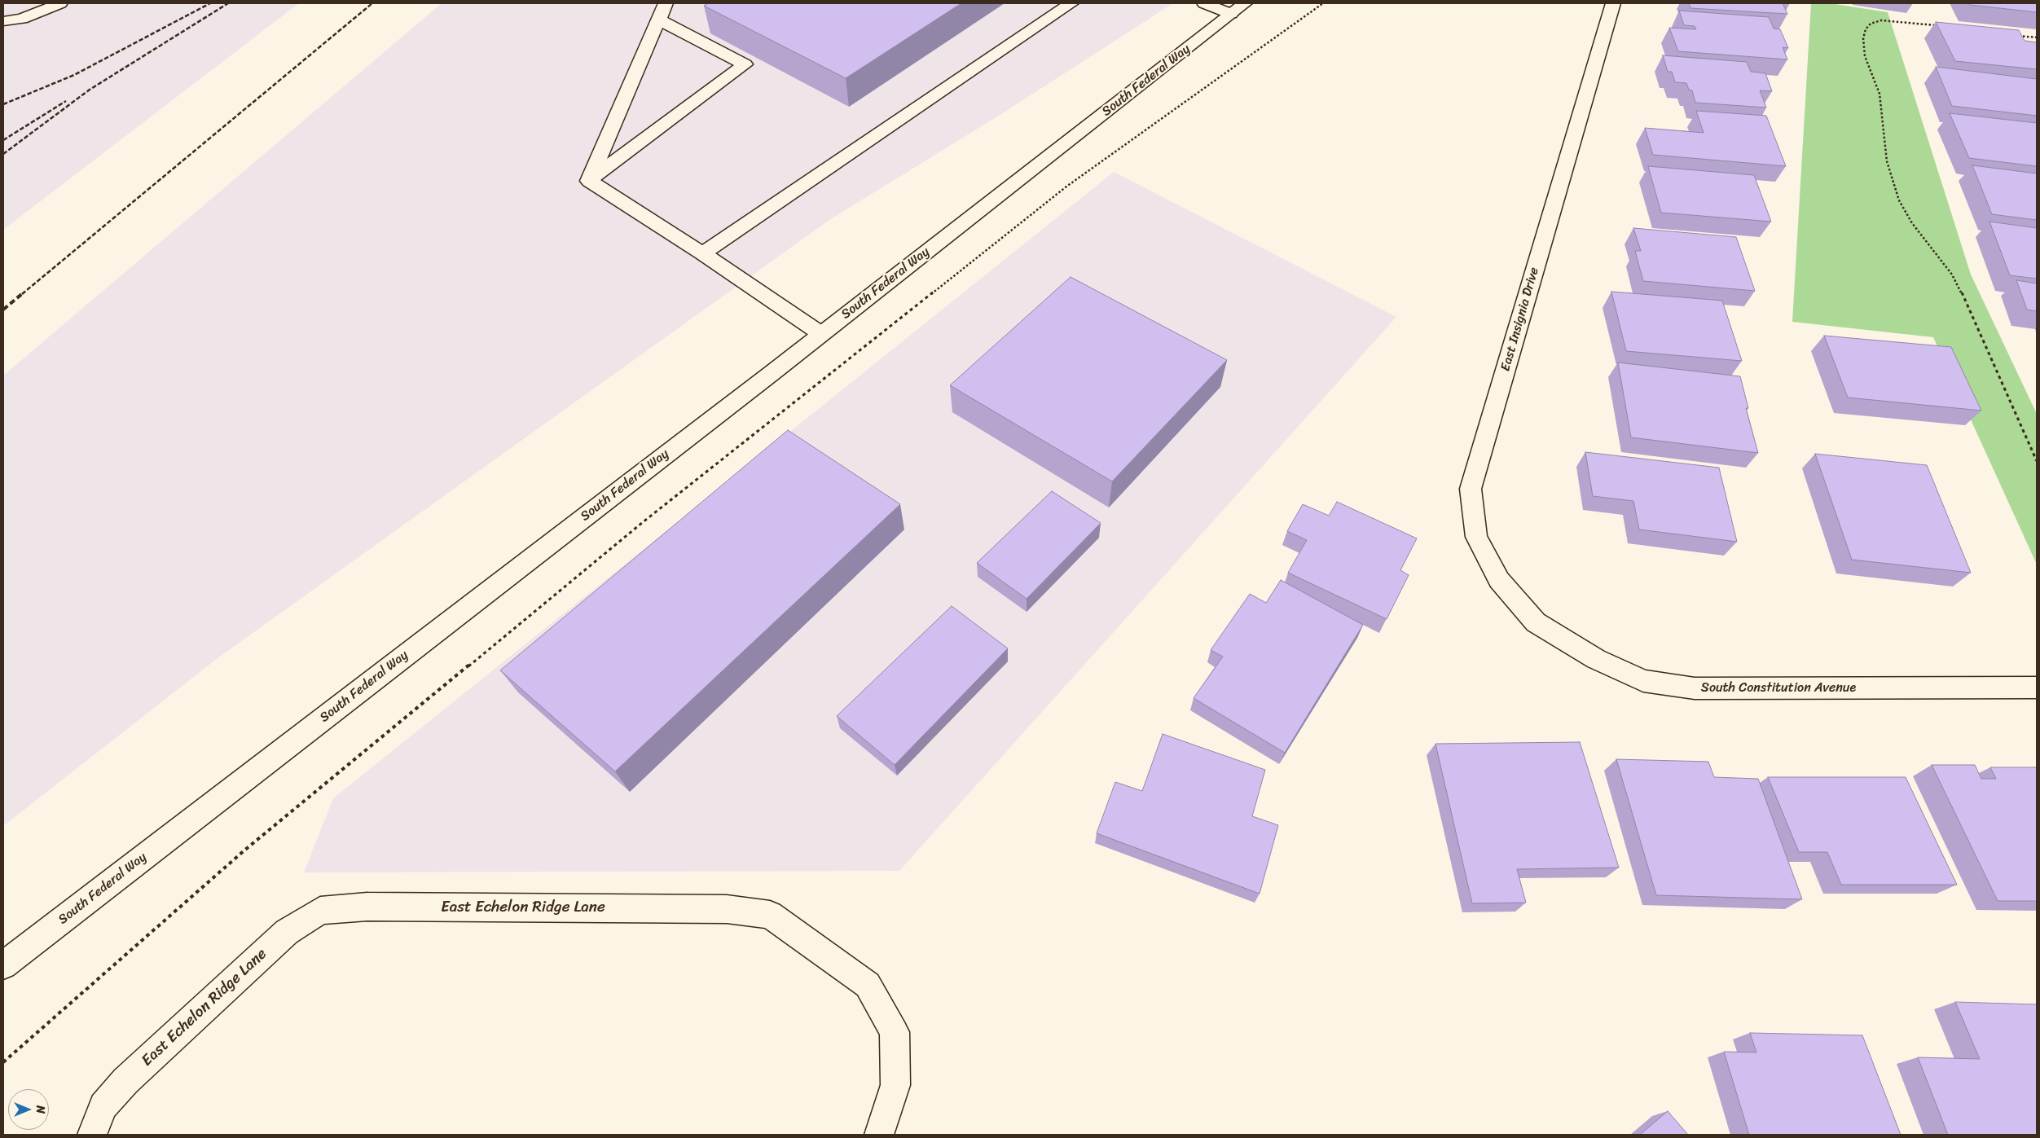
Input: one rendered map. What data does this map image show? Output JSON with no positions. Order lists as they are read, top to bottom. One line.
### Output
{"streets":{"street":["South Federal Way","East Insignia Drive","South Constitution Avenue","East Echelon Ridge Lane"]},"crossings":[["East Insignia Drive","South Constitution Avenue"]],"north":"right"}
